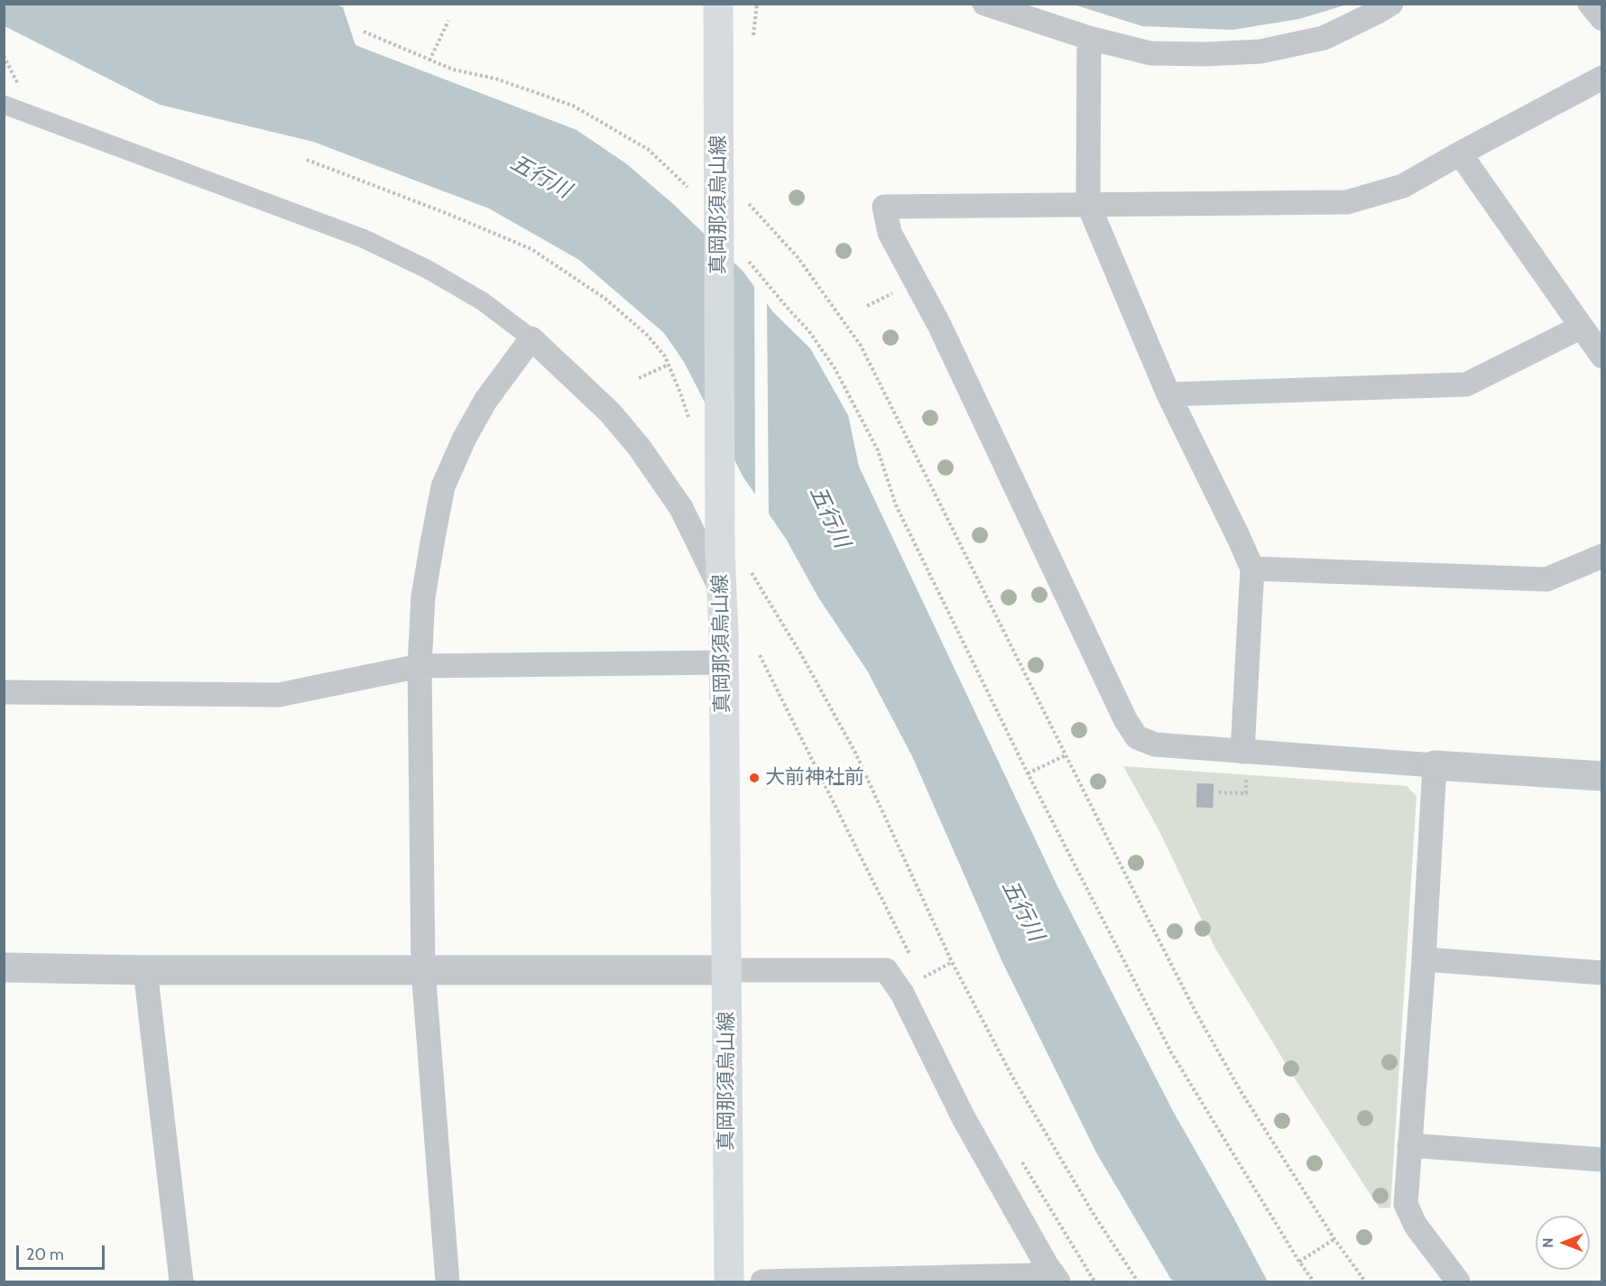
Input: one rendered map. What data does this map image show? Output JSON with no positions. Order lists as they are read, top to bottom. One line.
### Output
{"streets":{"main road":["真岡那須烏山線"]},"water":["五行川"],"places":["大前神社前"],"scale_bar":"20 m","north":"left"}
